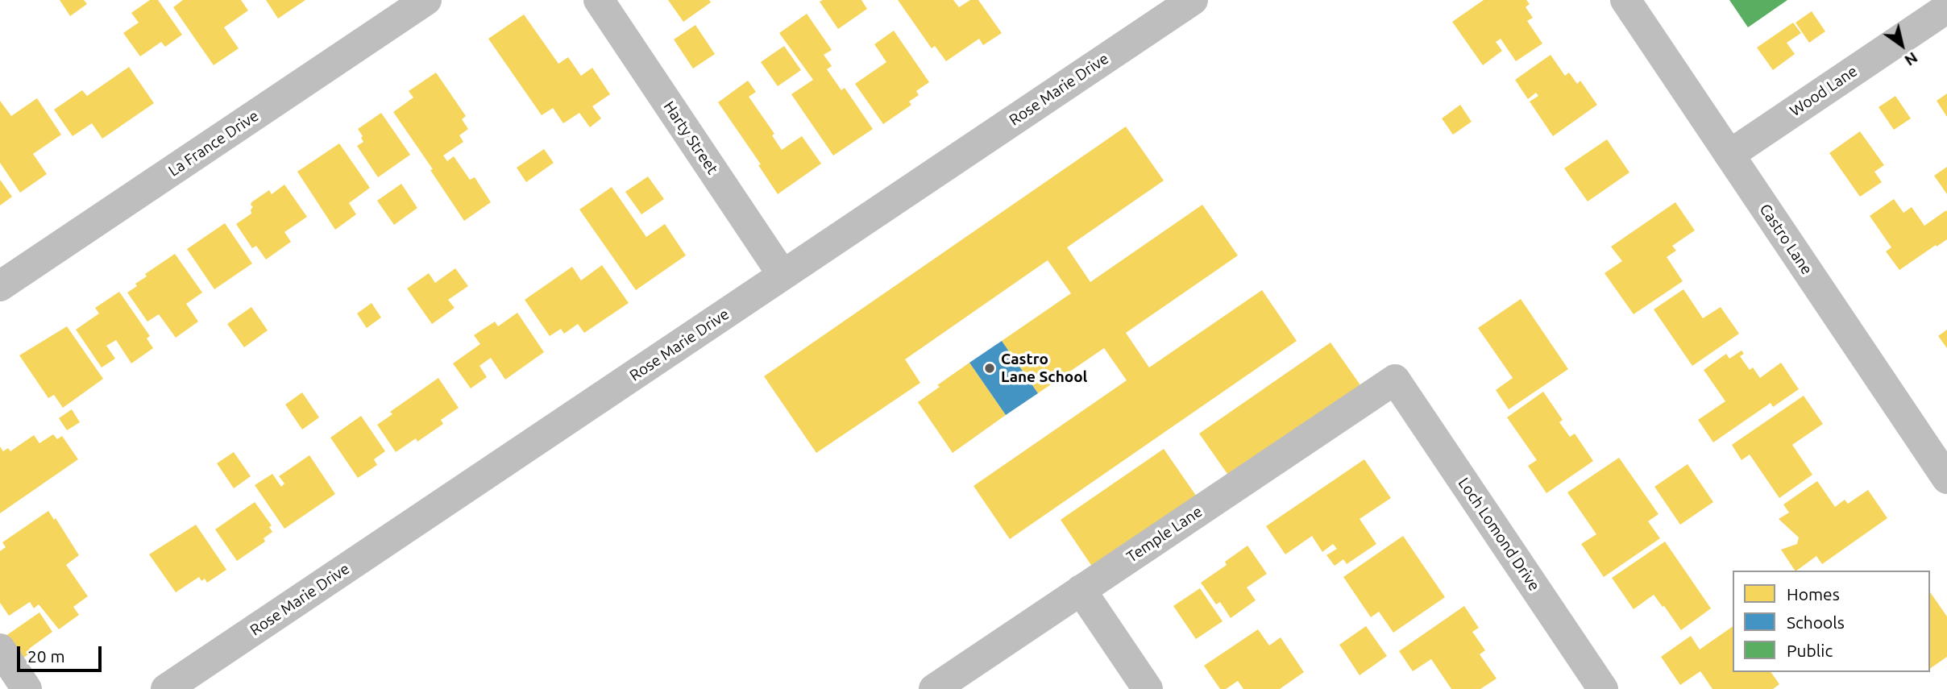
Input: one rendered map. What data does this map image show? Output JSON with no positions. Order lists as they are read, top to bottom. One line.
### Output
{"streets":{"street":["Rose Marie Drive","Wood Lane","Harty Street","La France Drive","Castro Lane","Temple Lane","Loch Lomond Drive"]},"crossings":[["Rose Marie Drive","Harty Street"],["Wood Lane","Castro Lane"],["Temple Lane","Loch Lomond Drive"]],"places":["Castro Lane School"],"legend":["Homes","Schools","Public"],"scale_bar":"20 m","north":"bottom right"}
